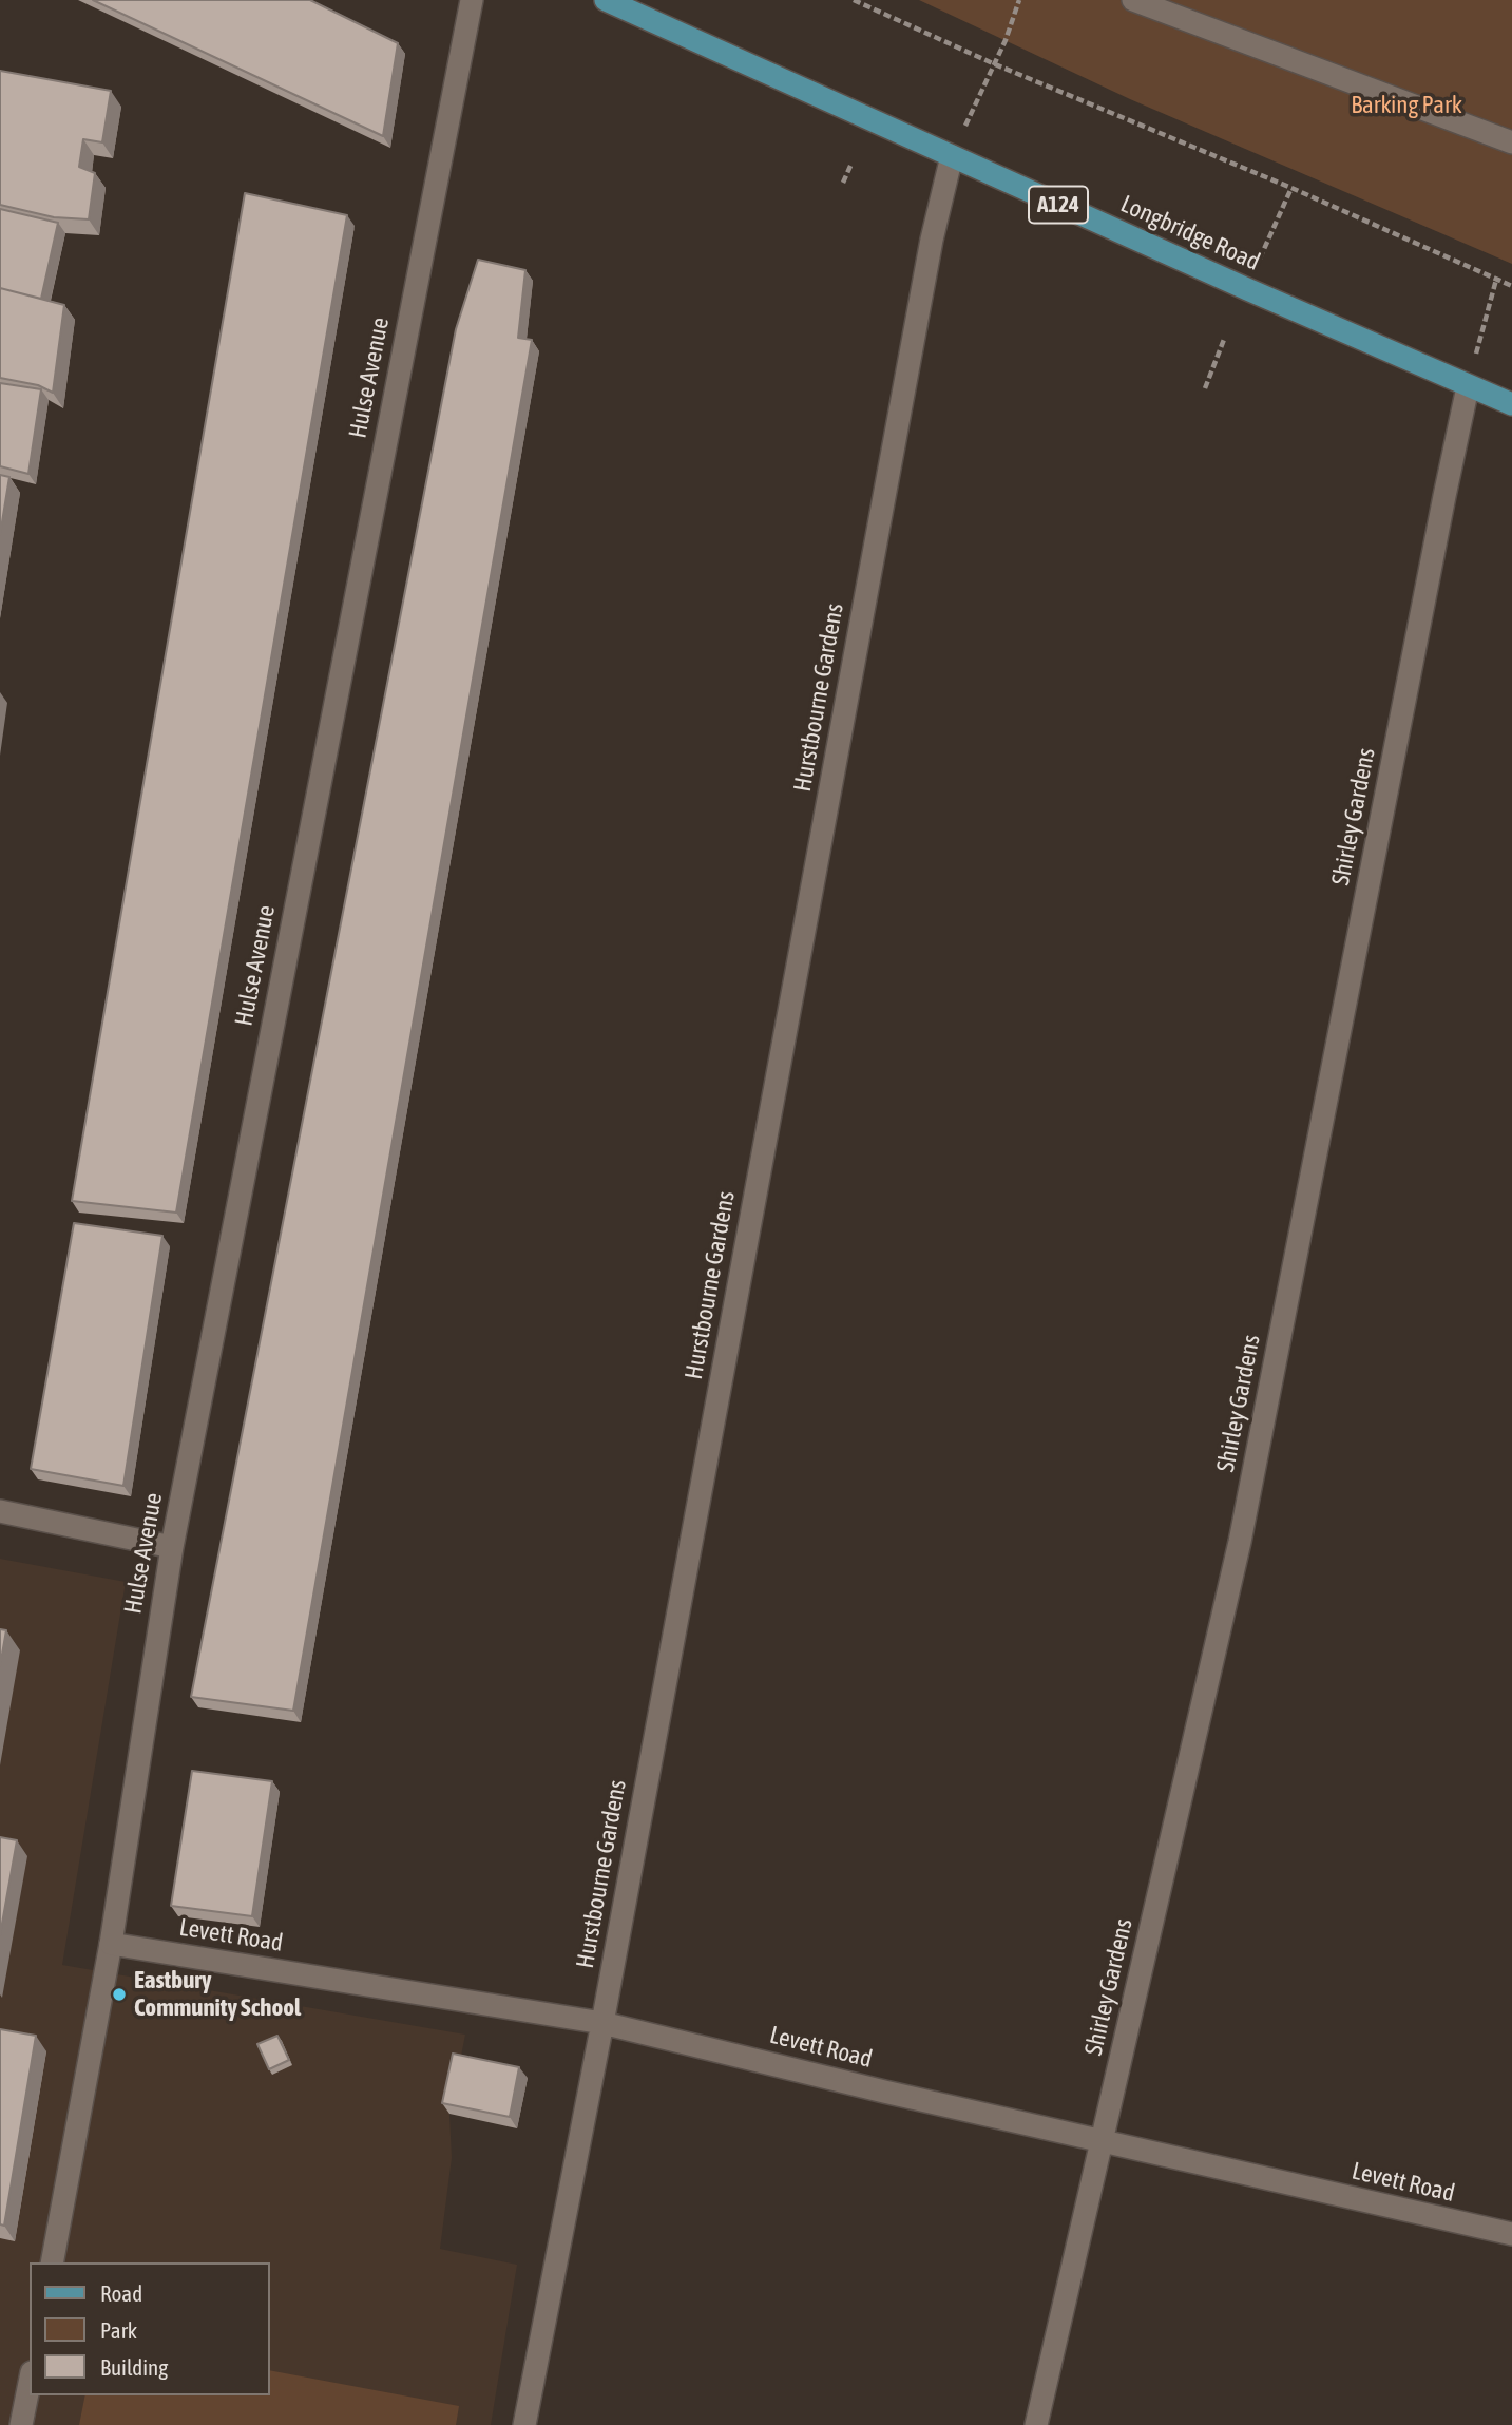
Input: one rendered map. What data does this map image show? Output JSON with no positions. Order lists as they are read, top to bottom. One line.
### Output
{"streets":{"main road":["A124","Longbridge Road"],"street":["Hulse Avenue","Hurstbourne Gardens","Shirley Gardens","Levett Road"]},"crossings":[["Longbridge Road","Hurstbourne Gardens"],["Longbridge Road","Shirley Gardens"],["Hulse Avenue","Levett Road"],["Hurstbourne Gardens","Levett Road"],["Shirley Gardens","Levett Road"]],"parks":["Barking Park"],"places":["Eastbury Community School"],"legend":["Road","Park","Building"]}
